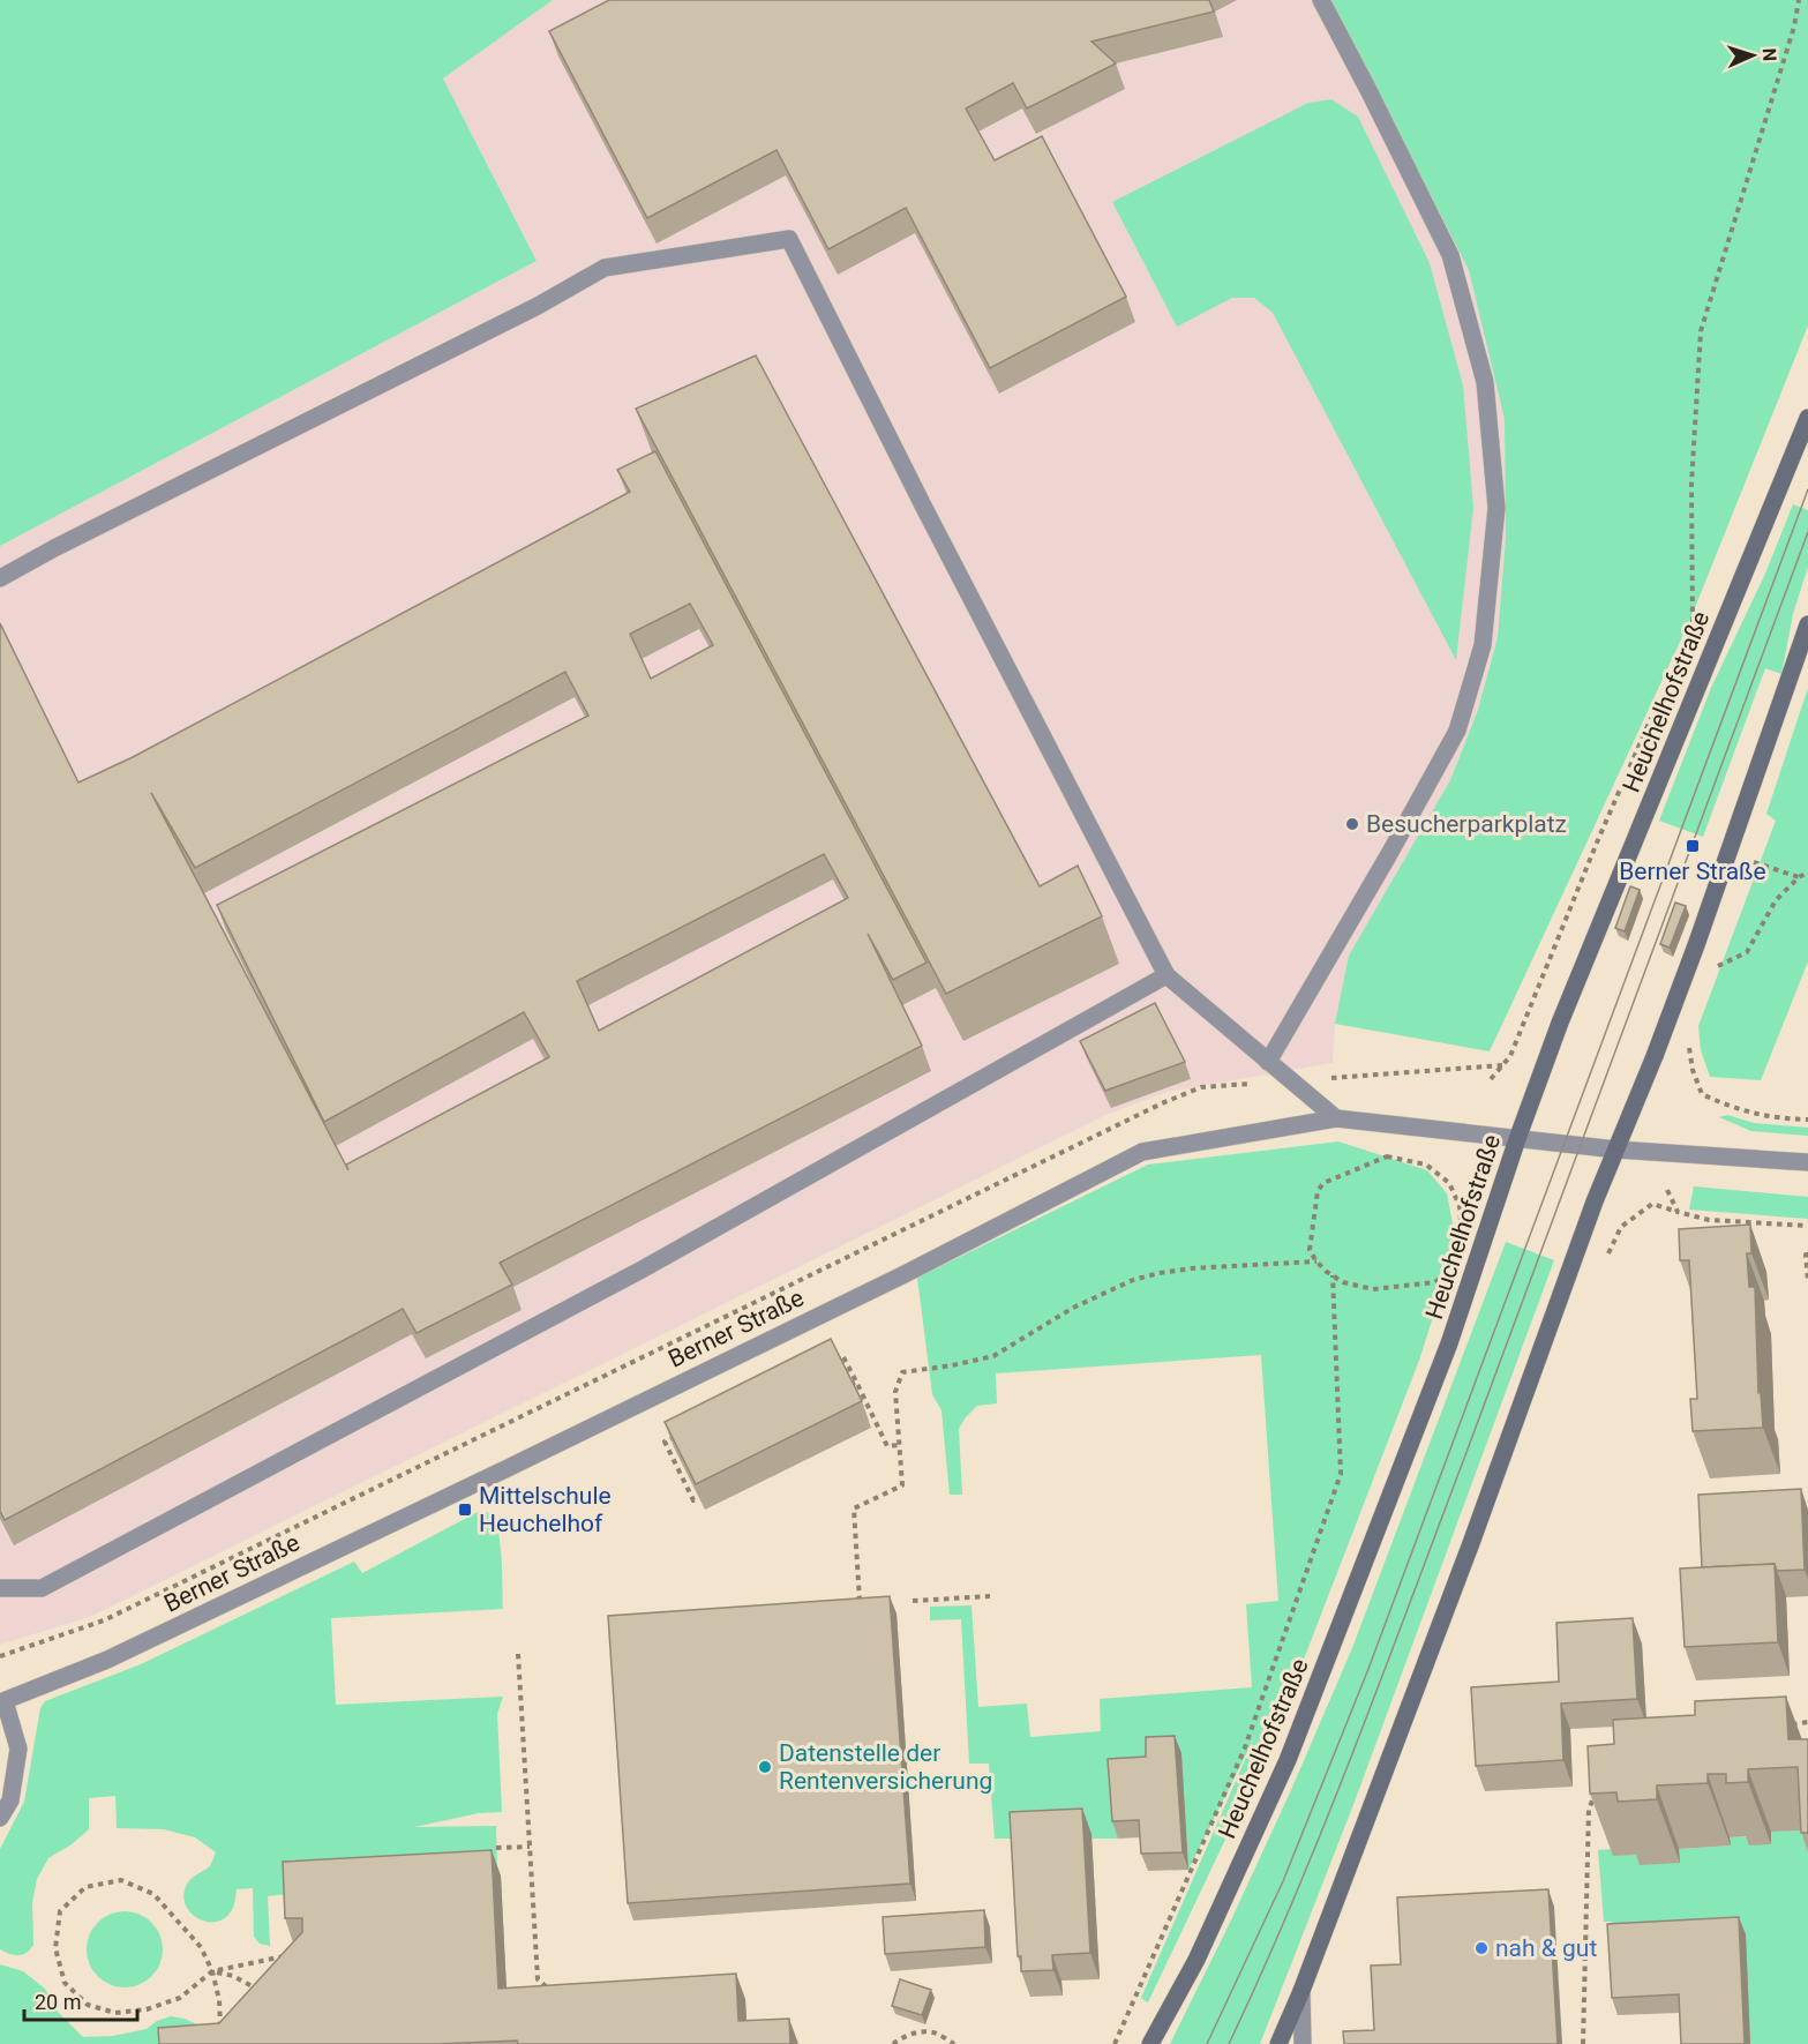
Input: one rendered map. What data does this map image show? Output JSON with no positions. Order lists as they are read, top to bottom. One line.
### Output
{"streets":{"main road":["Heuchelhofstraße"],"street":["Berner Straße"]},"crossings":[["Heuchelhofstraße","Berner Straße"]],"places":{"other":["Besucherparkplatz","Datenstelle der Rentenversicherung","nah & gut"],"transit":["Berner Straße","Mittelschule Heuchelhof"]},"scale_bar":"20 m","north":"right"}
